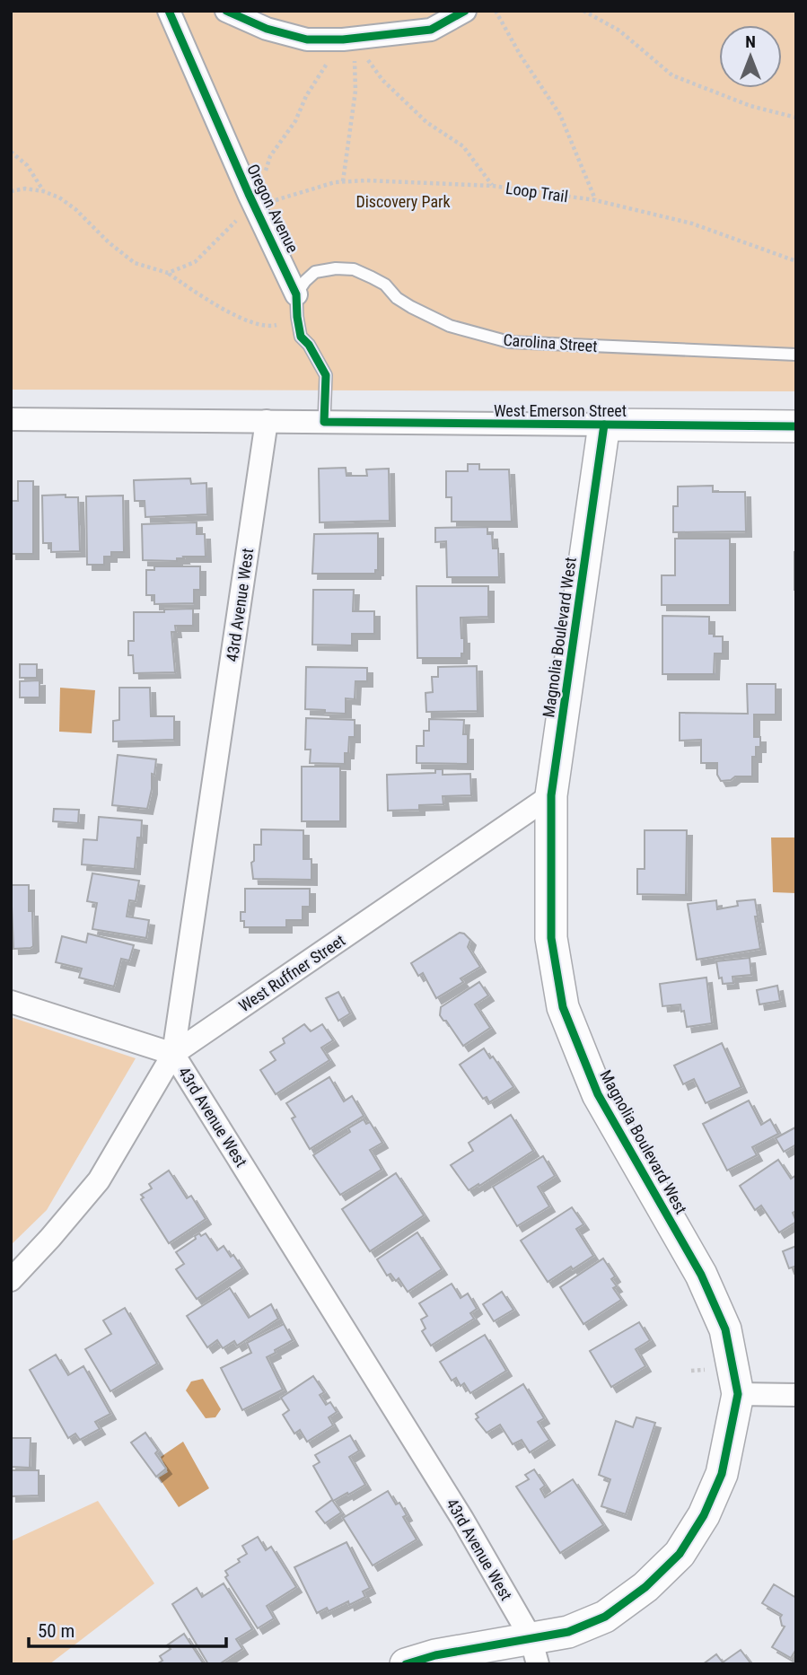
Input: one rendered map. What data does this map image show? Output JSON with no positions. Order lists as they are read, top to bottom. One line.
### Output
{"streets":{"street":["Oregon Avenue","West Emerson Street","43rd Avenue West","Magnolia Boulevard West","West Ruffner Street"],"lane":["Carolina Street"],"path":["Loop Trail"]},"crossings":[["Oregon Avenue","Carolina Street"],["Oregon Avenue","West Emerson Street"],["West Emerson Street","43rd Avenue West"],["West Emerson Street","Magnolia Boulevard West"],["43rd Avenue West","Magnolia Boulevard West"],["43rd Avenue West","West Ruffner Street"],["Magnolia Boulevard West","West Ruffner Street"]],"parks":["Discovery Park"],"scale_bar":"50 m","north":"top"}
